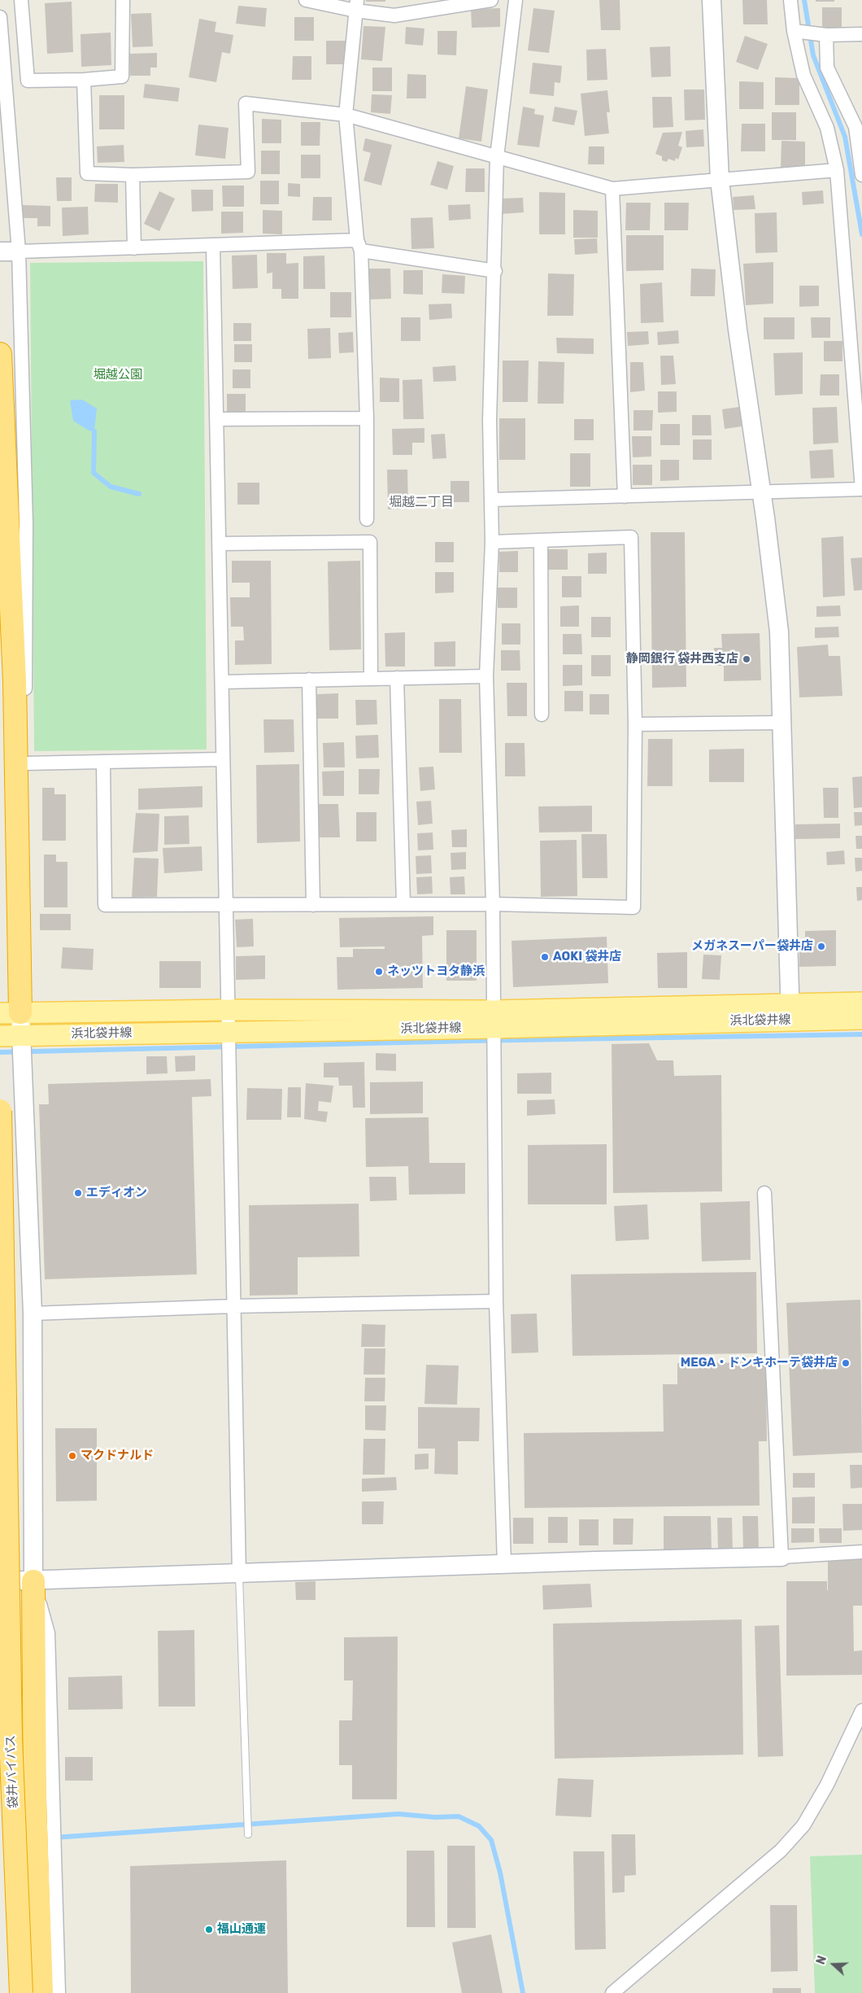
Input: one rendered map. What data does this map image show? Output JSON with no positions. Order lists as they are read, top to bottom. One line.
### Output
{"streets":{"highway":["袋井バイパス"],"main road":["浜北袋井線"]},"districts":["堀越二丁目"],"parks":["堀越公園"],"places":["静岡銀行 袋井西支店","メガネスーパー袋井店","AOKI 袋井店","ネッツトヨタ静浜","エディオン","MEGA・ドンキホーテ袋井店","マクドナルド","福山通運"],"north":"left"}
